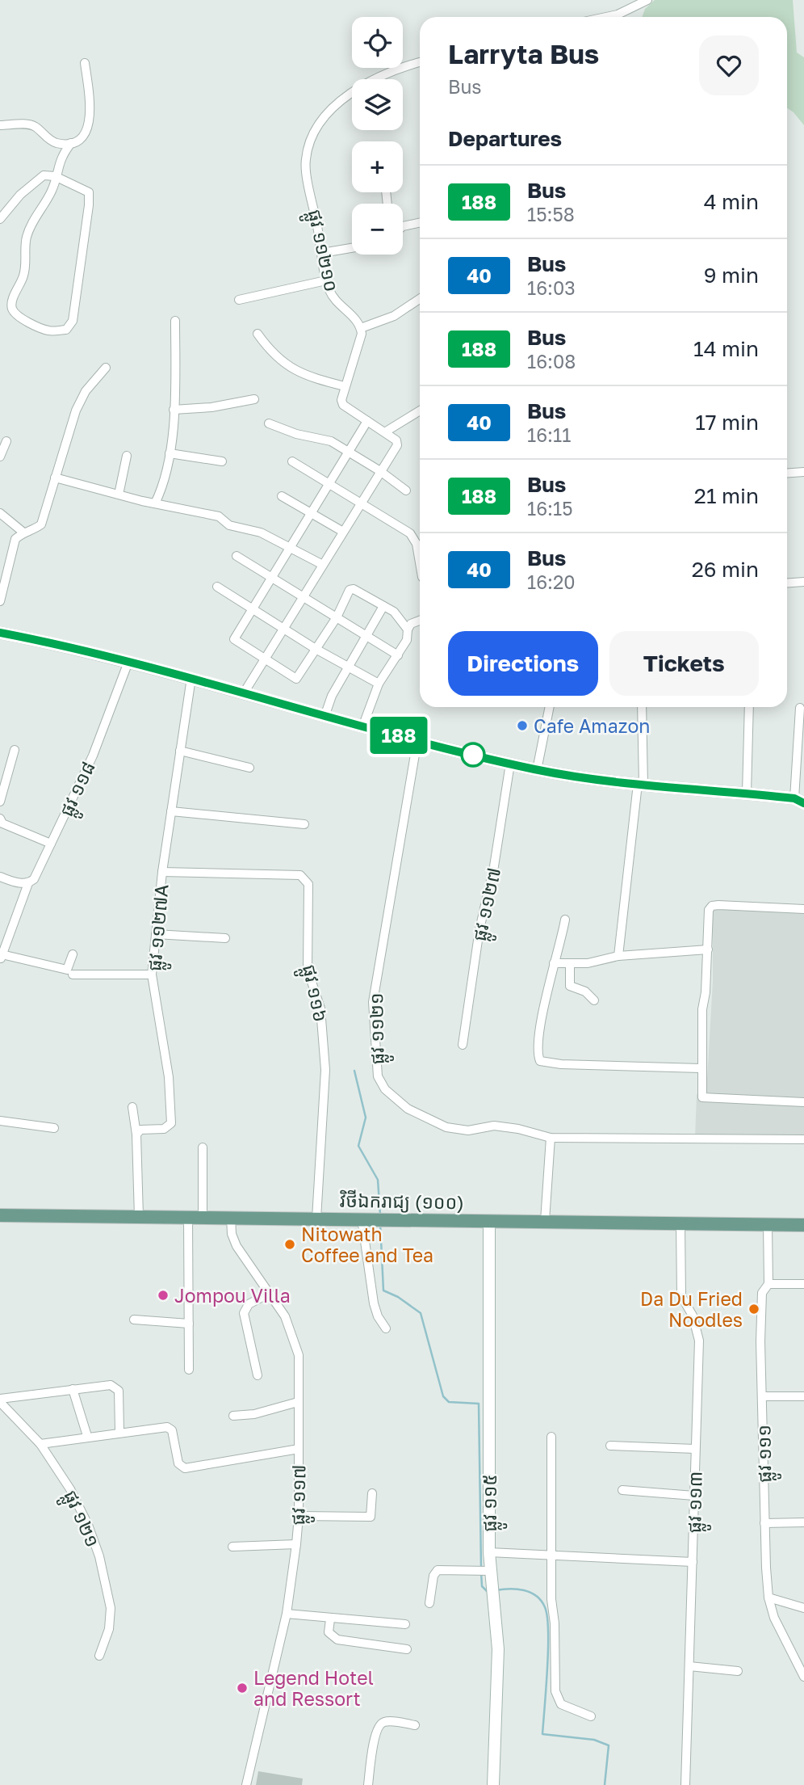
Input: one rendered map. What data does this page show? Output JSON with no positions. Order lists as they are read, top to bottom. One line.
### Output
{"streets":{"main road":["វិថីឯករាជ្យ (១០០)","ផ្លូវ ១១៥"],"street":["ផ្លូវ ១១២១០","ផ្លូវ ១១៨","ផ្លូវ ១១២៧","ផ្លូវ ១១២៧A","ផ្លូវ ១១៦","ផ្លូវ ១១២១","ផ្លូវ ១១១","ផ្លូវ ១១៧","ផ្លូវ ១១៣","ផ្លូវ ១២១"]},"crossings":[["ផ្លូវ ១១២៧A","ផ្លូវ ១១៦"],["ផ្លូវ ១១៦","វិថីឯករាជ្យ (១០០)"],["វិថីឯករាជ្យ (១០០)","ផ្លូវ ១១១"],["វិថីឯករាជ្យ (១០០)","ផ្លូវ ១១៧"],["វិថីឯករាជ្យ (១០០)","ផ្លូវ ១១៣"],["វិថីឯករាជ្យ (១០០)","ផ្លូវ ១១៥"]],"places":["Cafe Amazon","Nitowath Coffee and Tea","Jompou Villa","Da Du Fried Noodles","Legend Hotel and Ressort"],"lines":["bus line 188"],"page":{"on_map":"188","map_buttons":["+","−"],"heading":[["Larryta Bus","Bus"],"Departures"],"list":[{"mark":"188","name":"Bus","note":"15:58","value":"4 min"},{"mark":"40","name":"Bus","note":"16:03","value":"9 min"},{"mark":"188","name":"Bus","note":"16:08","value":"14 min"},{"mark":"40","name":"Bus","note":"16:11","value":"17 min"},{"mark":"188","name":"Bus","note":"16:15","value":"21 min"},{"mark":"40","name":"Bus","note":"16:20","value":"26 min"}],"buttons":["Directions","Tickets"]}}
